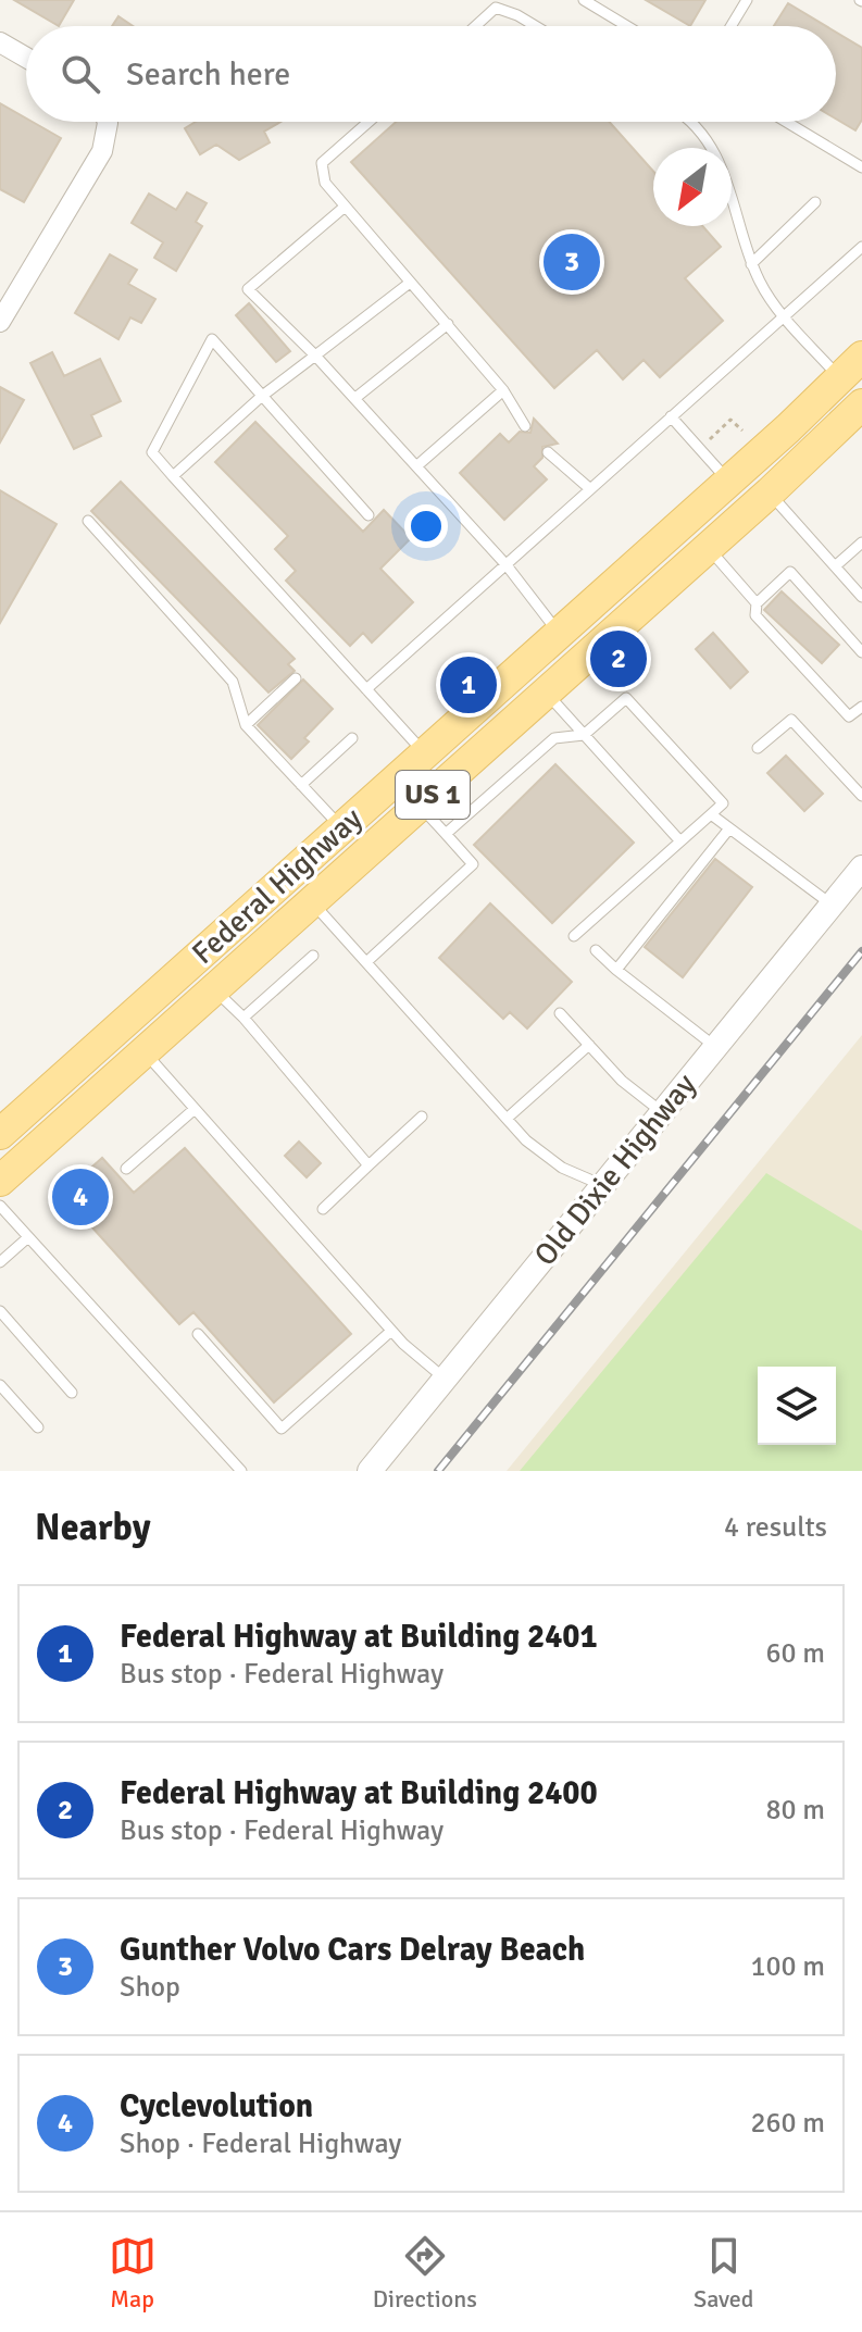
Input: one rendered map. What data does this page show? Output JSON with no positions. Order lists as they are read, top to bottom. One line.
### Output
{"streets":{"main road":["US 1","Federal Highway"],"street":["Old Dixie Highway"]},"north":"bottom left","page":{"search":"Search here","pins":["3","2","1","4"],"heading":["Nearby","4 results"],"list":[{"mark":"1","name":"Federal Highway at Building 2401","note":"Bus stop · Federal Highway","value":"60 m"},{"mark":"2","name":"Federal Highway at Building 2400","note":"Bus stop · Federal Highway","value":"80 m"},{"mark":"3","name":"Gunther Volvo Cars Delray Beach","note":"Shop","value":"100 m"},{"mark":"4","name":"Cyclevolution","note":"Shop · Federal Highway","value":"260 m"}],"nav":["Map","Directions","Saved"]}}
